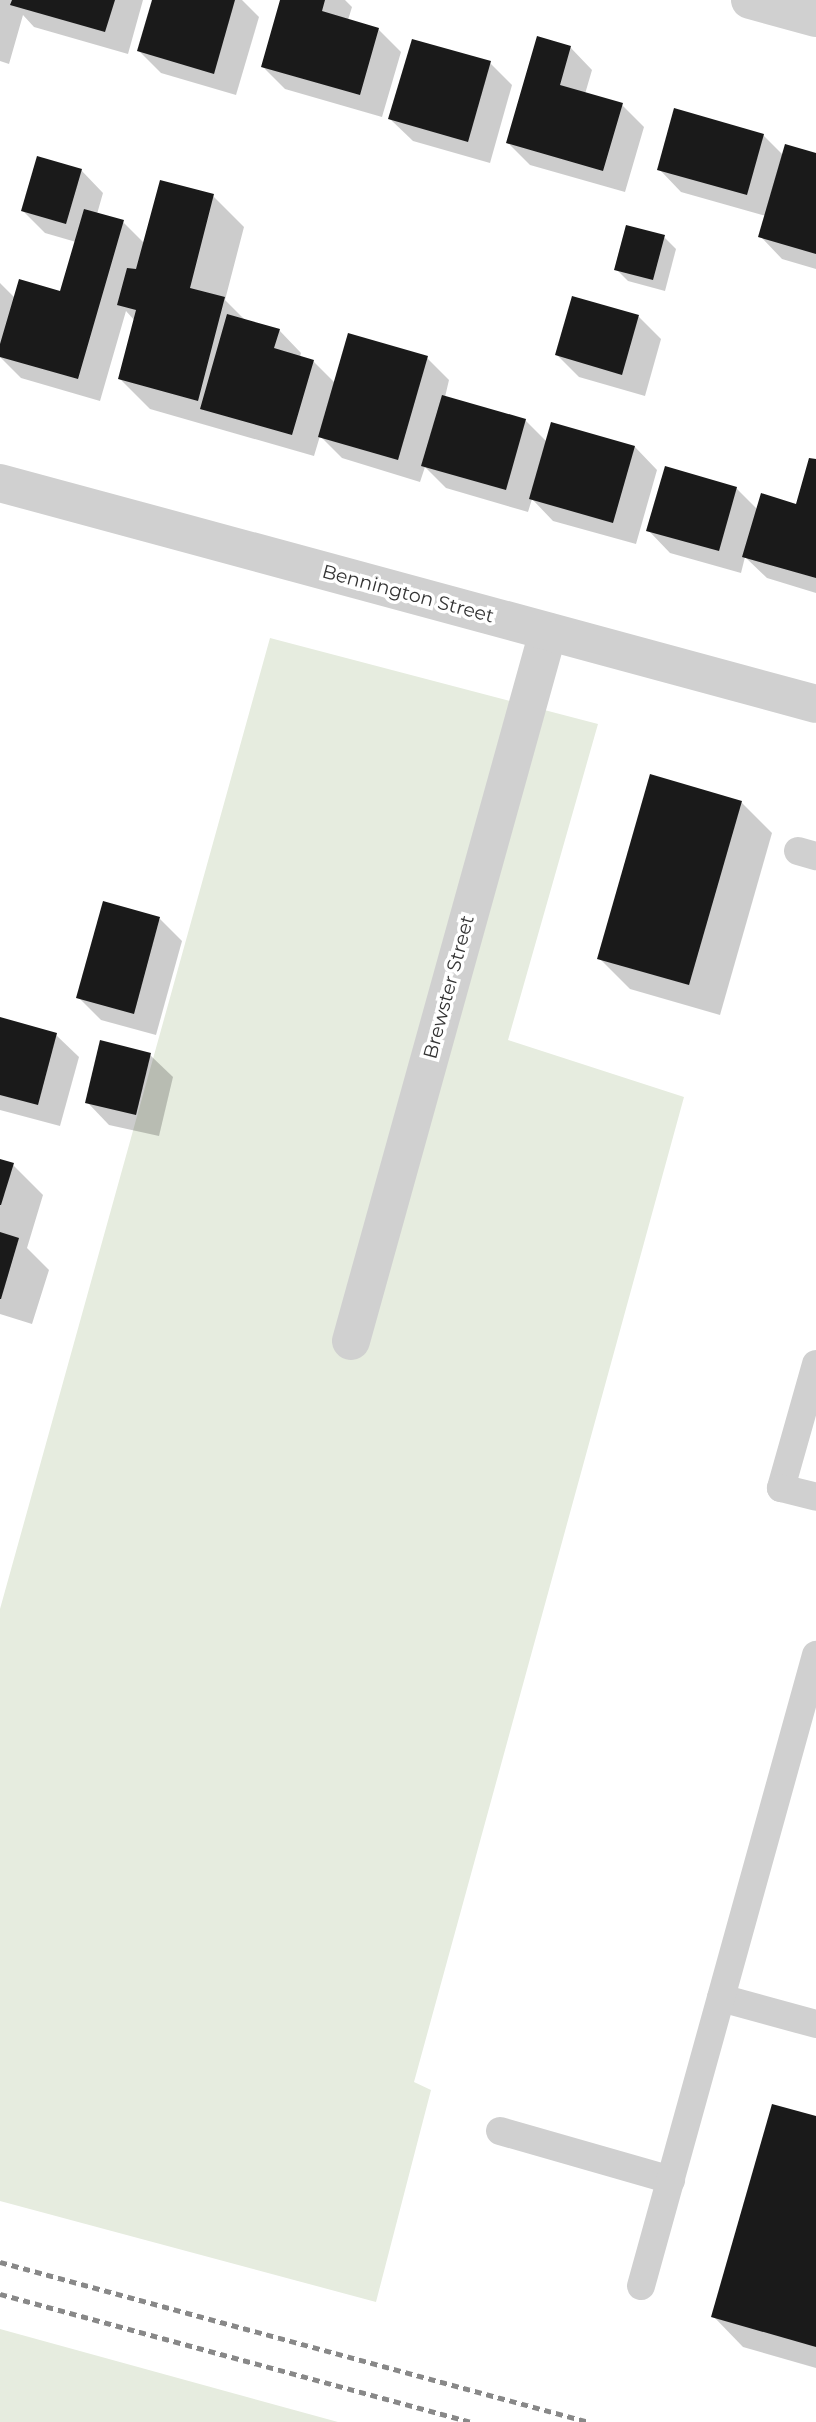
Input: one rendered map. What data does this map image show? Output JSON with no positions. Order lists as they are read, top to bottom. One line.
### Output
{"streets":{"street":["Bennington Street","Brewster Street"]},"crossings":[["Bennington Street","Brewster Street"]]}
